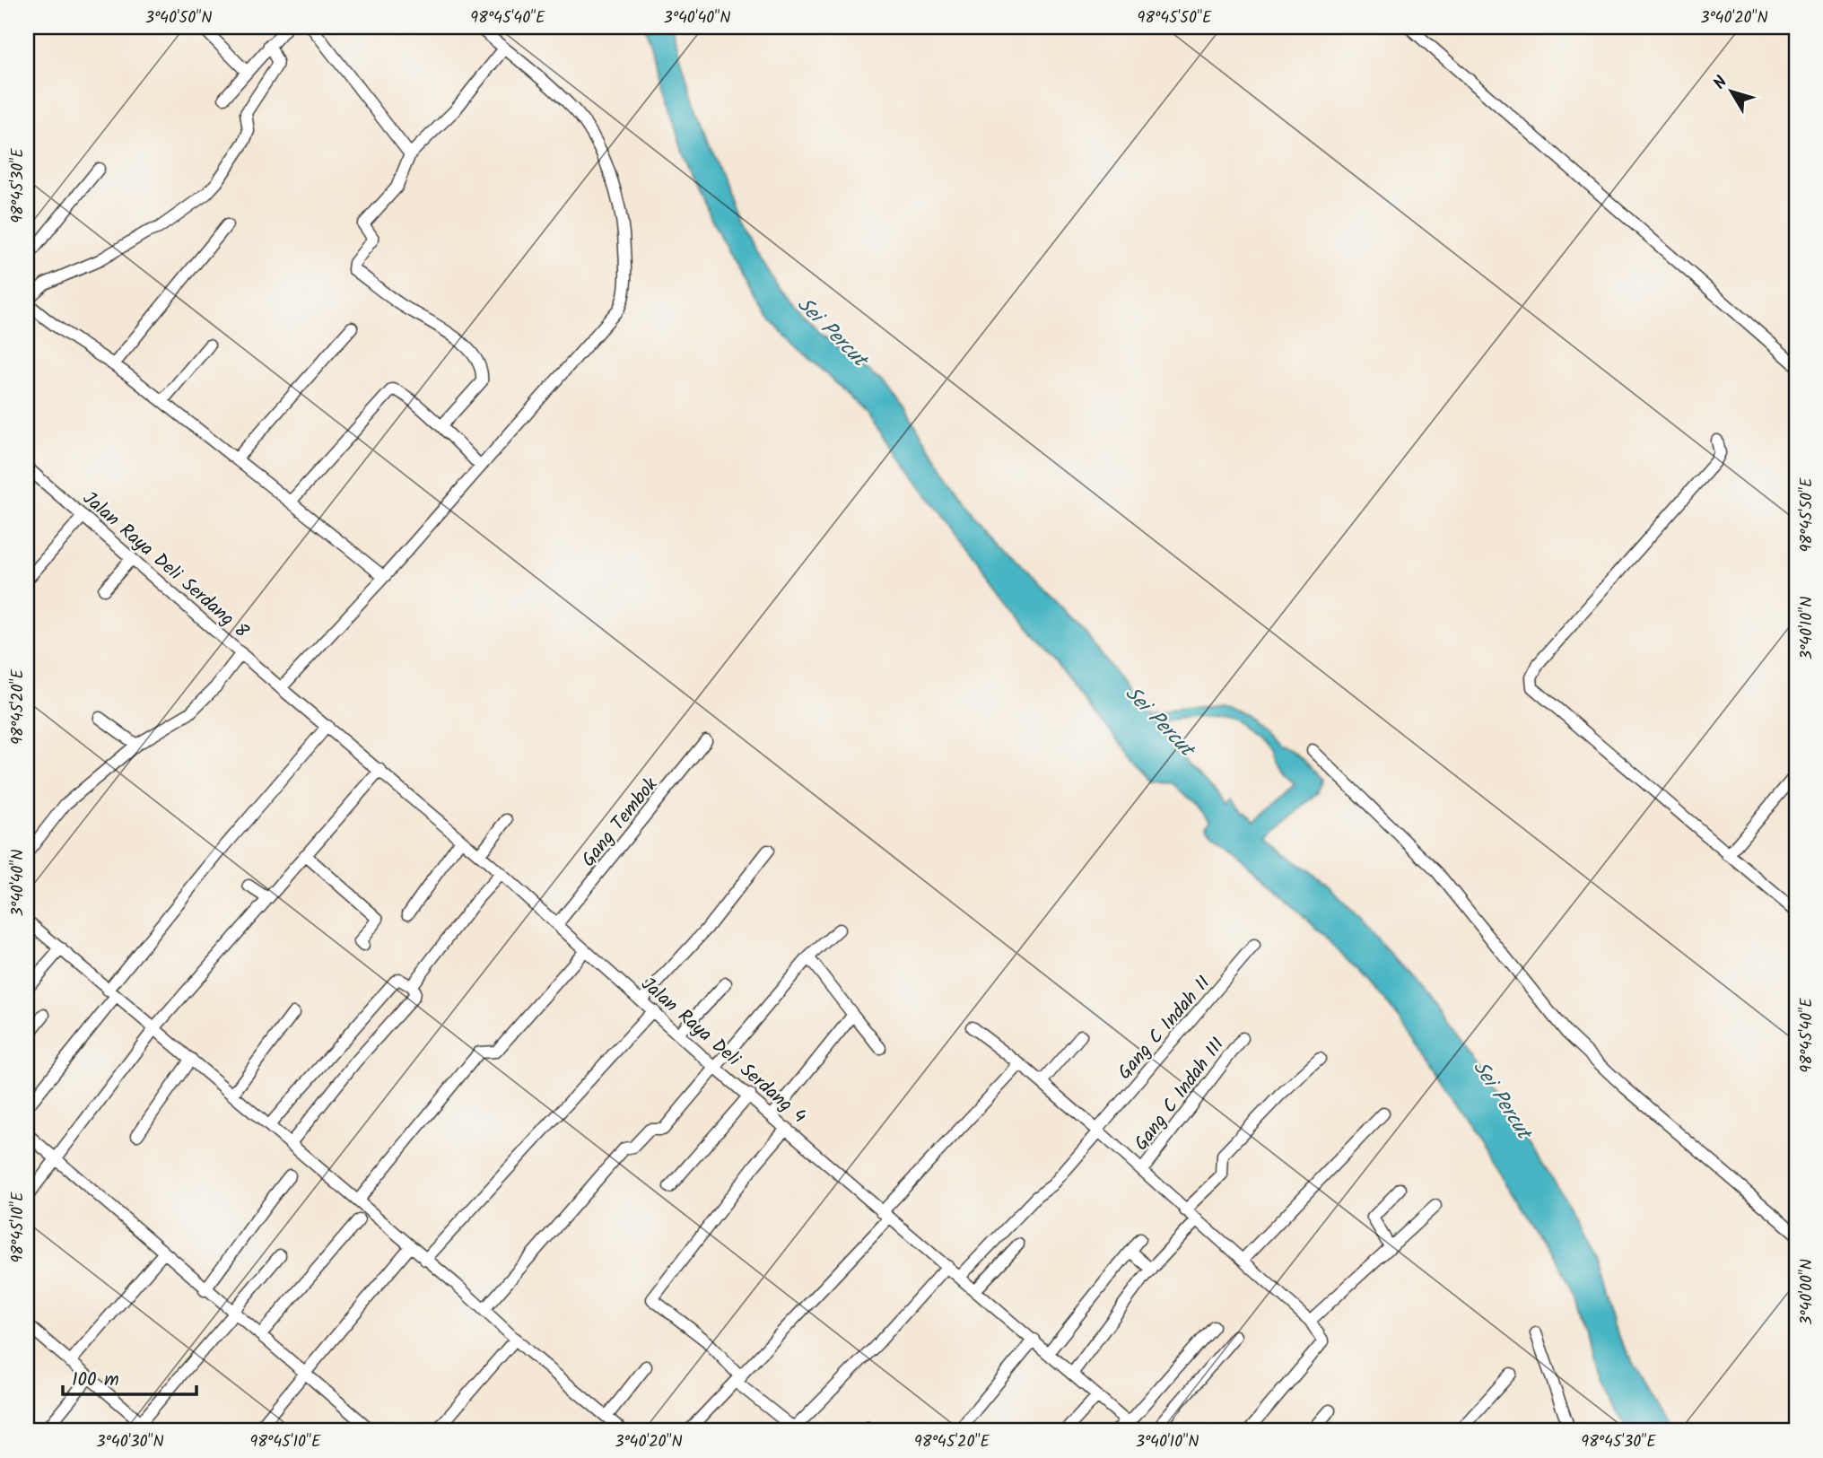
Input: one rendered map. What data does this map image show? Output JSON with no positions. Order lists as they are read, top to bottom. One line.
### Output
{"streets":{"street":["Jalan Raya Deli Serdang 8","Gang Tembok","Gang C Indah II","Jalan Raya Deli Serdang 4","Gang C Indah III"]},"crossings":[["Jalan Raya Deli Serdang 8","Jalan Raya Deli Serdang 4"],["Gang Tembok","Jalan Raya Deli Serdang 4"],["Gang C Indah II","Jalan Raya Deli Serdang 4"]],"water":["Sei Percut"],"scale_bar":"100 m","north":"top left","coordinates":["3°40'50\"N","98°45'40\"E","3°40'40\"N","98°45'50\"E","3°40'20\"N","98°45'30\"E","3°40'10\"N","98°45'20\"E","98°45'10\"E","3°40'00\"N","3°40'30\"N"]}
